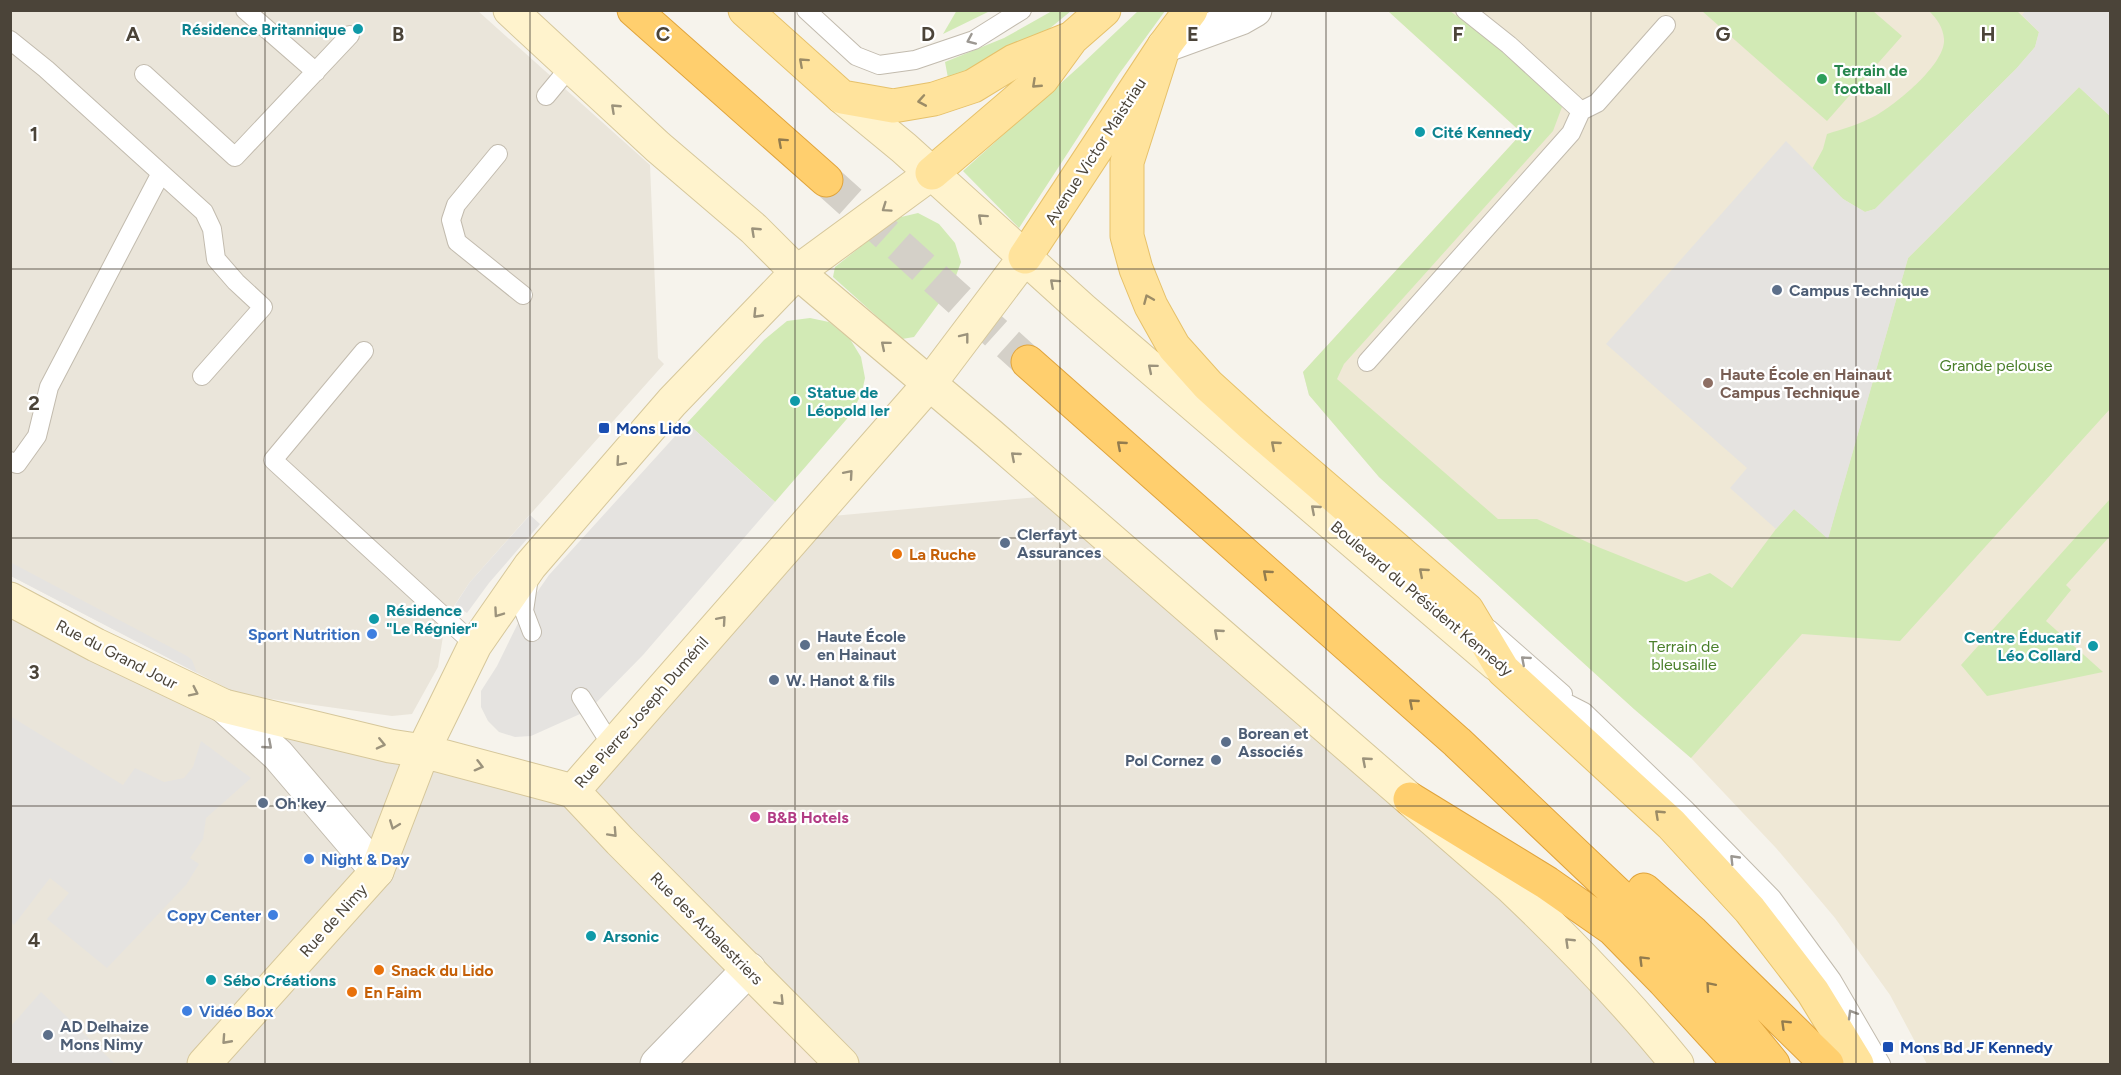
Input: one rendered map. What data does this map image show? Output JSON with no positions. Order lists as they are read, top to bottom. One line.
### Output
{"streets":{"main road":["Avenue Victor Maistriau"],"street":["Boulevard du Président Kennedy","Rue du Grand Jour","Rue Pierre-Joseph Duménil","Rue de Nimy","Rue des Arbalestriers"]},"crossings":[["Avenue Victor Maistriau","Boulevard du Président Kennedy"],["Avenue Victor Maistriau","Rue Pierre-Joseph Duménil"],["Boulevard du Président Kennedy","Rue Pierre-Joseph Duménil"],["Rue du Grand Jour","Rue Pierre-Joseph Duménil"],["Rue du Grand Jour","Rue de Nimy"],["Rue Pierre-Joseph Duménil","Rue de Nimy"],["Rue Pierre-Joseph Duménil","Rue des Arbalestriers"]],"one_way":["Rue du Grand Jour","Rue de Nimy","Rue des Arbalestriers"],"parks":["Grande pelouse","Terrain de bleusaille"],"places":{"other":["Résidence Britannique","Terrain de football","Cité Kennedy","Campus Technique","Haute École en Hainaut Campus Technique","Statue de Léopold Ier","Clerfayt Assurances","La Ruche","Résidence \"Le Régnier\"","Sport Nutrition","Haute École en Hainaut","Centre Éducatif Léo Collard","W. Hanot & fils","Borean et Associés","Pol Cornez","Oh'key","B&B Hotels","Night & Day","Copy Center","Arsonic","Snack du Lido","Sébo Créations","En Faim","Vidéo Box","AD Delhaize Mons Nimy"],"transit":["Mons Lido","Mons Bd JF Kennedy"]},"grid":{"columns":["A","B","C","D","E","F","G","H"],"rows":["1","2","3","4"]}}
